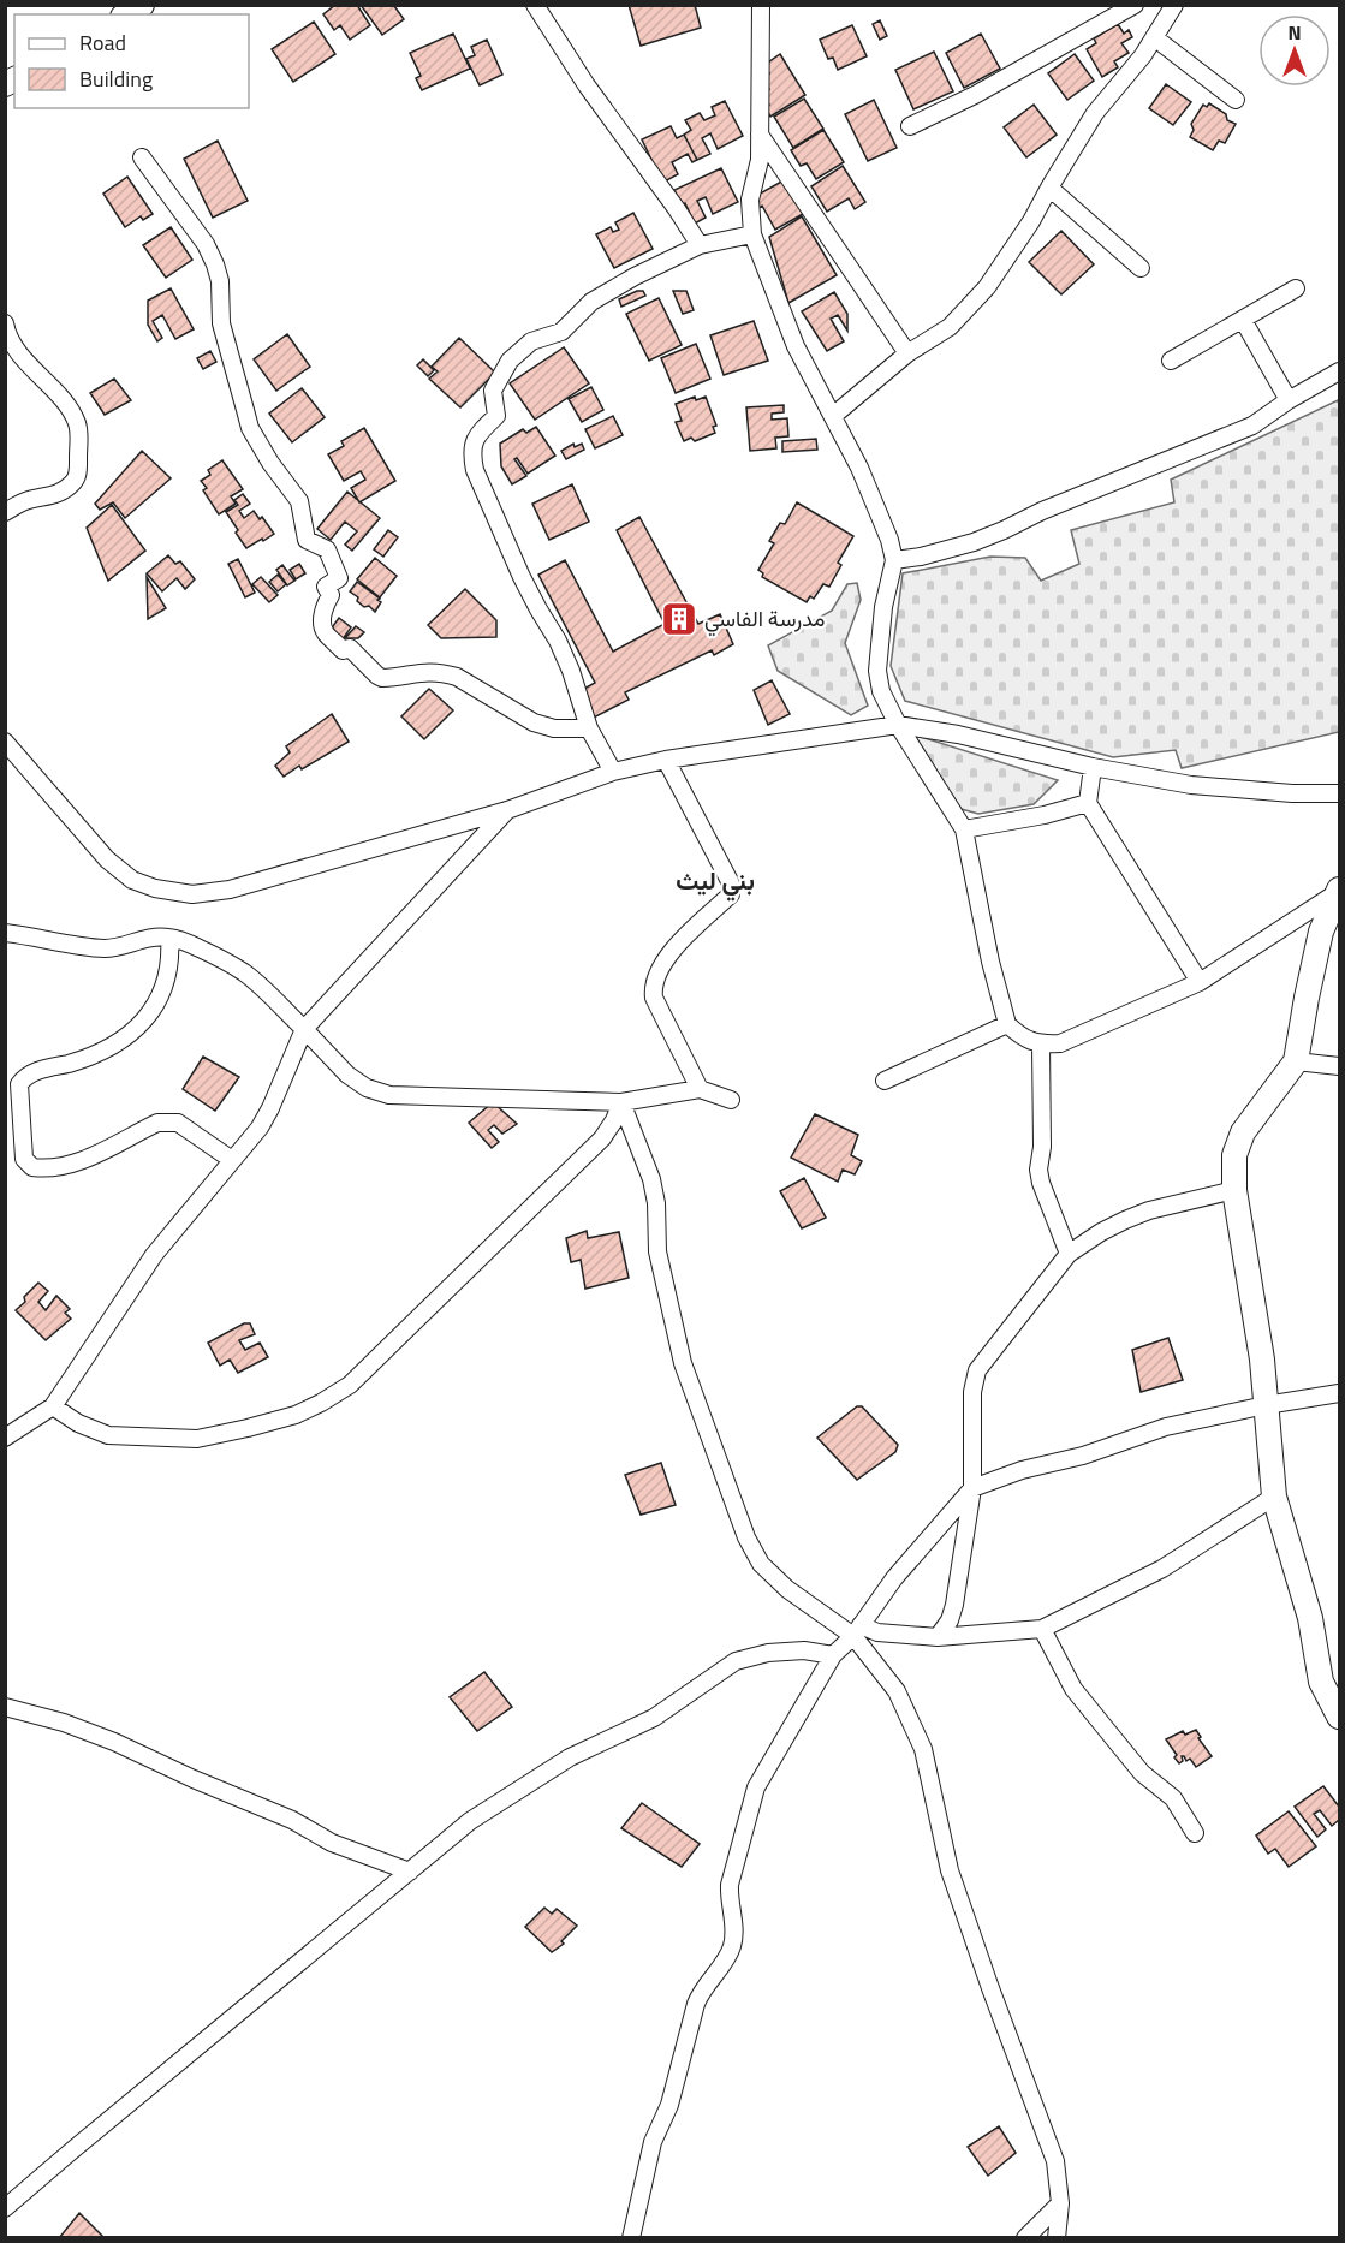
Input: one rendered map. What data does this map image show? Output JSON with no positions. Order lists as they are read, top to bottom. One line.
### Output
{"districts":["بني ليث"],"places":{"building":["مدرسة الفاسي"]},"legend":["Road","Building"],"north":"top"}
